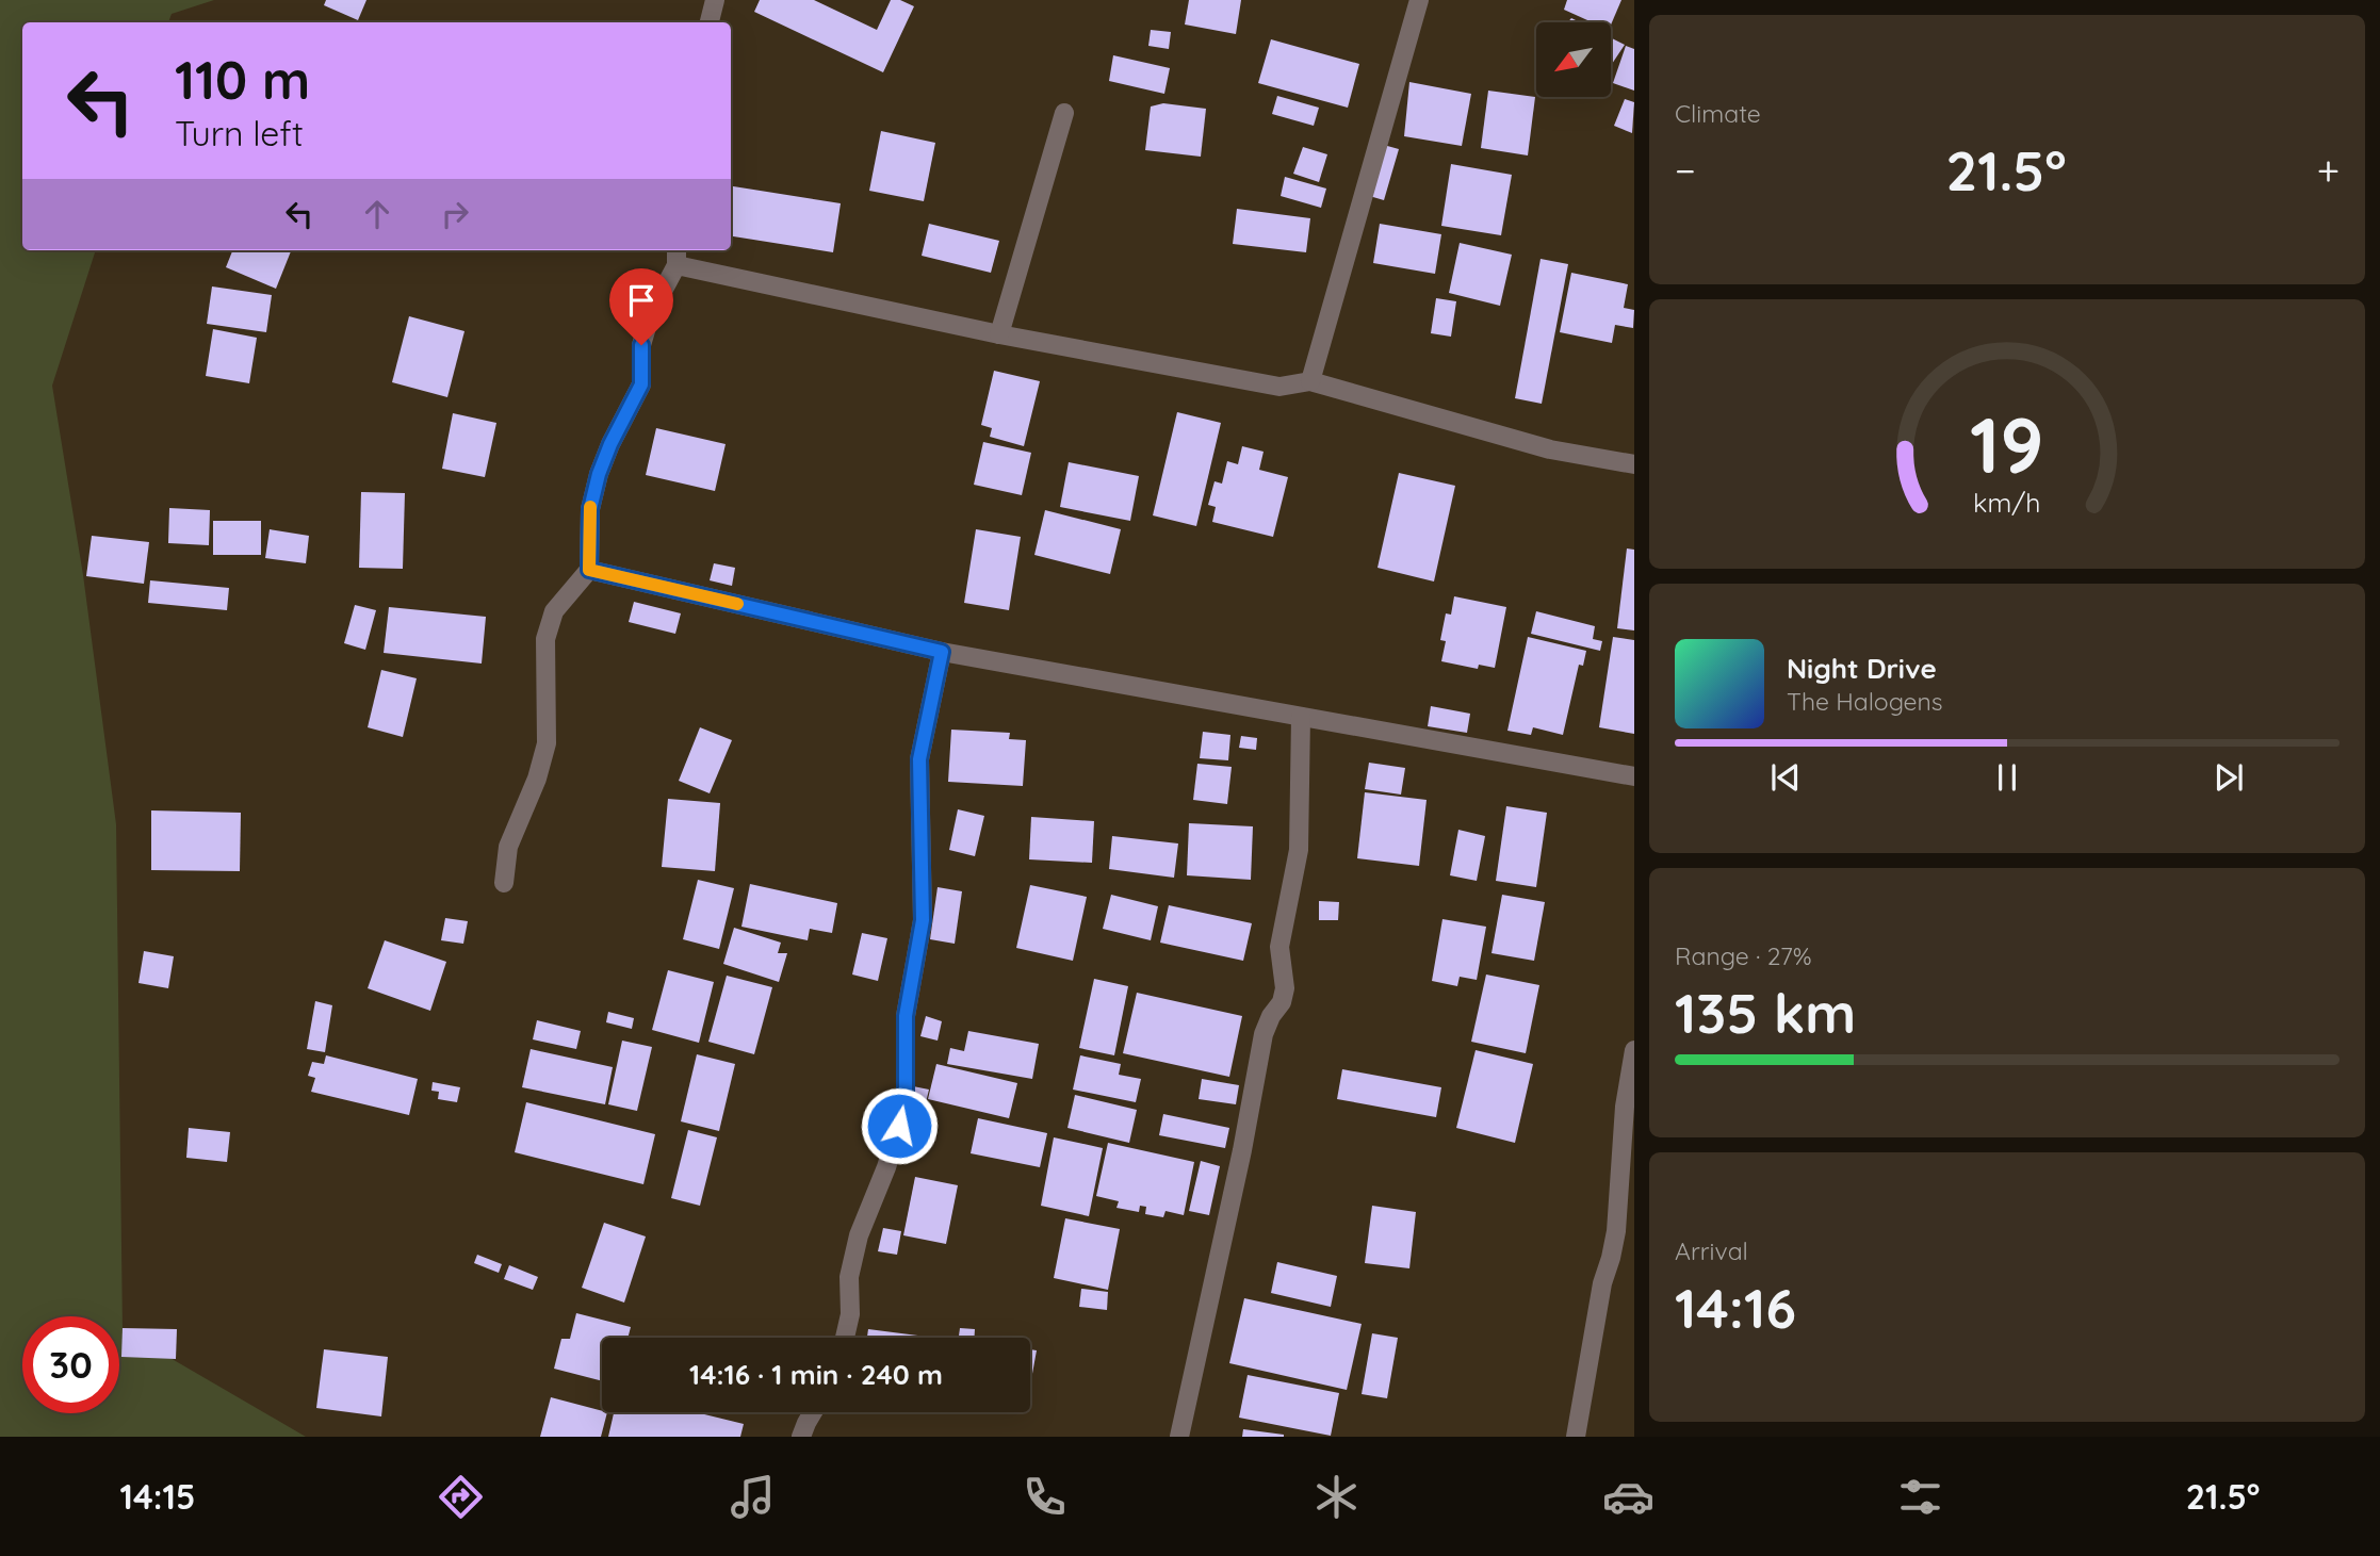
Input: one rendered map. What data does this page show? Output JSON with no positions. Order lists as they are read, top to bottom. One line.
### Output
{"north":"bottom left","page":{"tile":["Climate",["Range · 27%","135 km"],["Arrival","14:16"]],"turn":["110 m","Turn left"],"heat":["−","21.5°","+"],"song":["Night Drive","The Halogens"],"limit":"30","trip":"14:16 · 1 min · 240 m","tabs":["14:15","21.5°"],"gauge":["19","km/h"]}}
